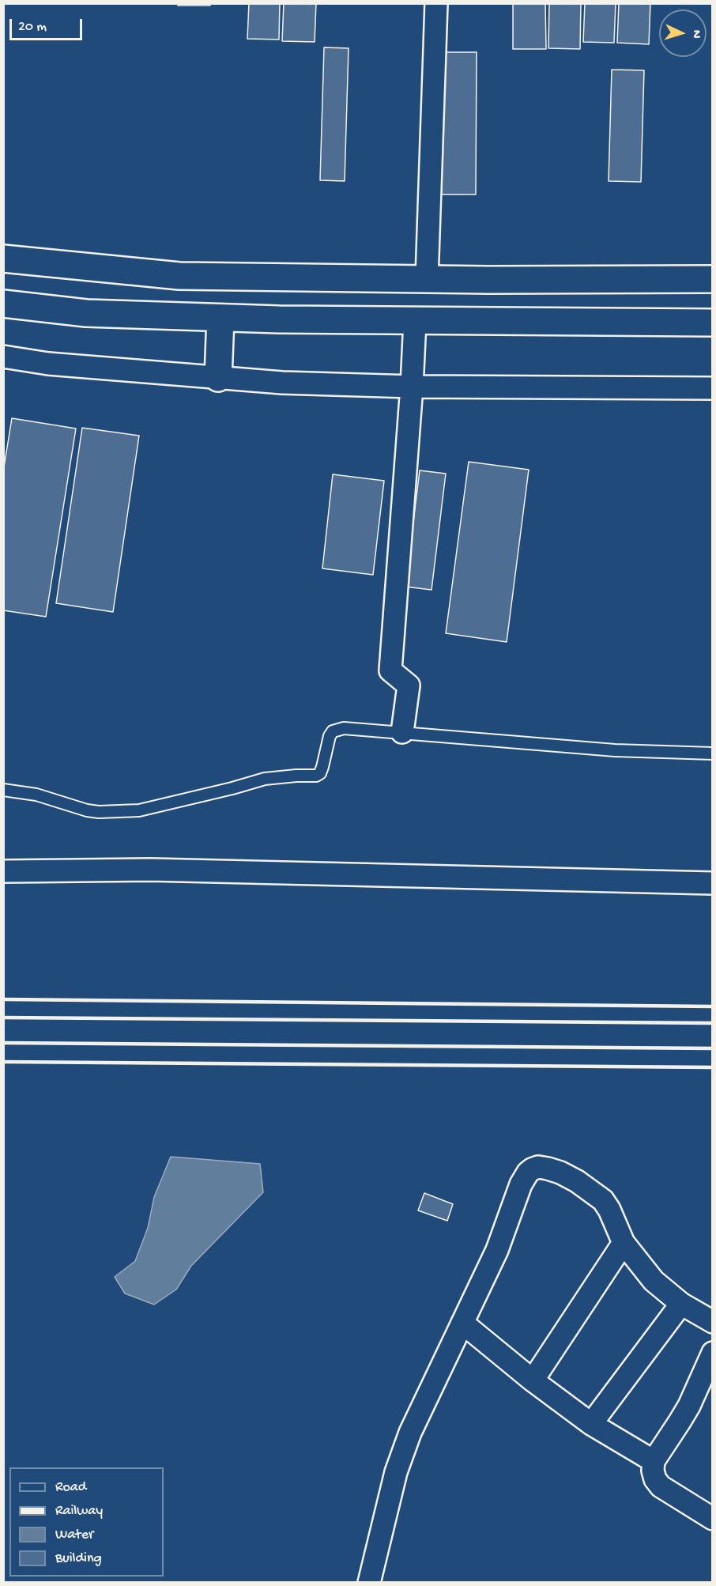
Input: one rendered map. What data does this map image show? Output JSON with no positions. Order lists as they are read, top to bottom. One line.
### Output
{"legend":["Road","Railway","Water","Building"],"scale_bar":"20 m","north":"right"}
